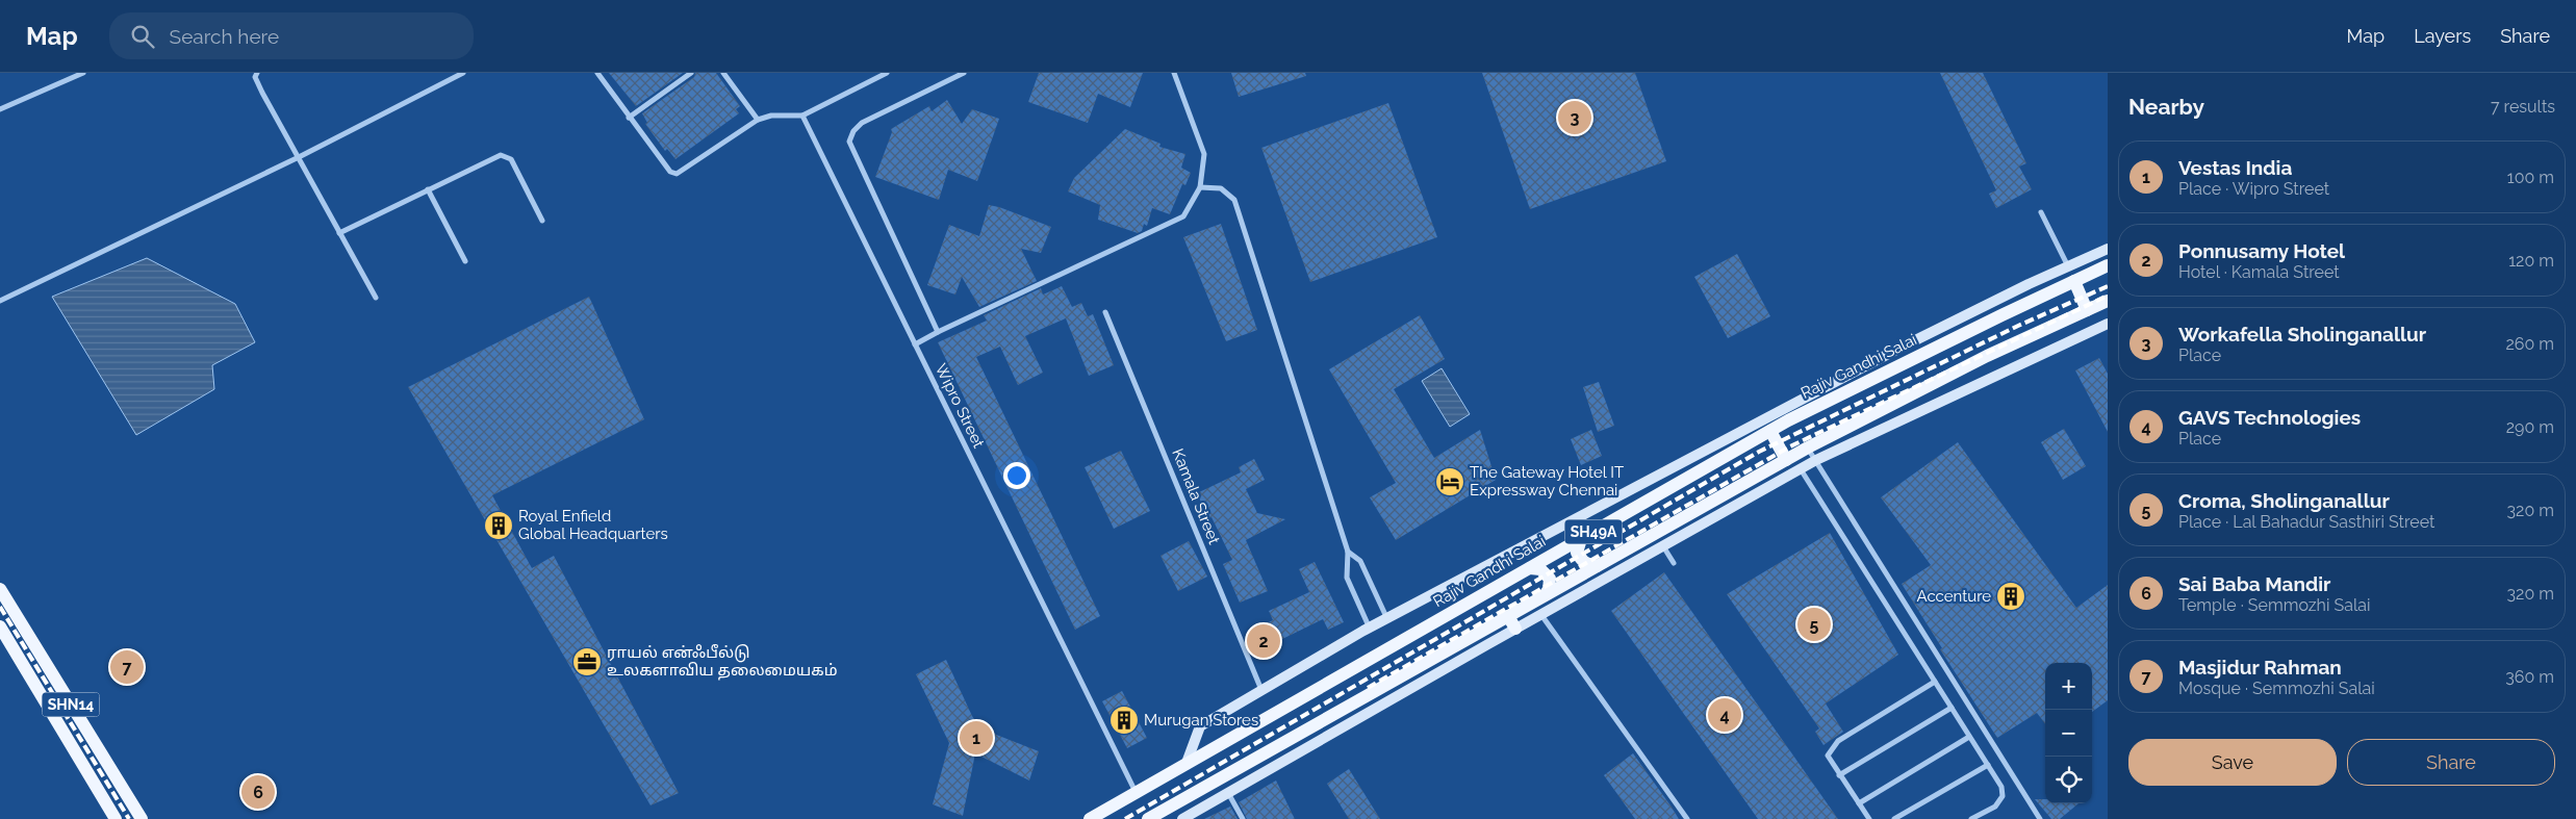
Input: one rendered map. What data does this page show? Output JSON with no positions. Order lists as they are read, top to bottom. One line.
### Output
{"streets":{"main road":["Rajiv Gandhi Salai","SH49A","SHN14"],"street":["Wipro Street","Kamala Street"]},"crossings":[["Rajiv Gandhi Salai","Wipro Street"]],"places":{"hotel":["The Gateway Hotel IT Expressway Chennai"],"building":["Royal Enfield Global Headquarters","Accenture","Murugan Stores"],"office":["ராயல் என்ஃபீல்டு உலகளாவிய தலைமையகம்"]},"page":{"header":"Map","search":"Search here","nav":["Map","Layers","Share"],"heading":["Nearby","7 results"],"pins":["3","5","2","7","4","1","6"],"list":[{"mark":"1","name":"Vestas India","note":"Place · Wipro Street","value":"100 m"},{"mark":"2","name":"Ponnusamy Hotel","note":"Hotel · Kamala Street","value":"120 m"},{"mark":"3","name":"Workafella Sholinganallur","note":"Place","value":"260 m"},{"mark":"4","name":"GAVS Technologies","note":"Place","value":"290 m"},{"mark":"5","name":"Croma, Sholinganallur","note":"Place · Lal Bahadur Sasthiri Street","value":"320 m"},{"mark":"6","name":"Sai Baba Mandir","note":"Temple · Semmozhi Salai","value":"320 m"},{"mark":"7","name":"Masjidur Rahman","note":"Mosque · Semmozhi Salai","value":"360 m"}],"map_buttons":["+","−"],"buttons":["Save","Share"]}}
